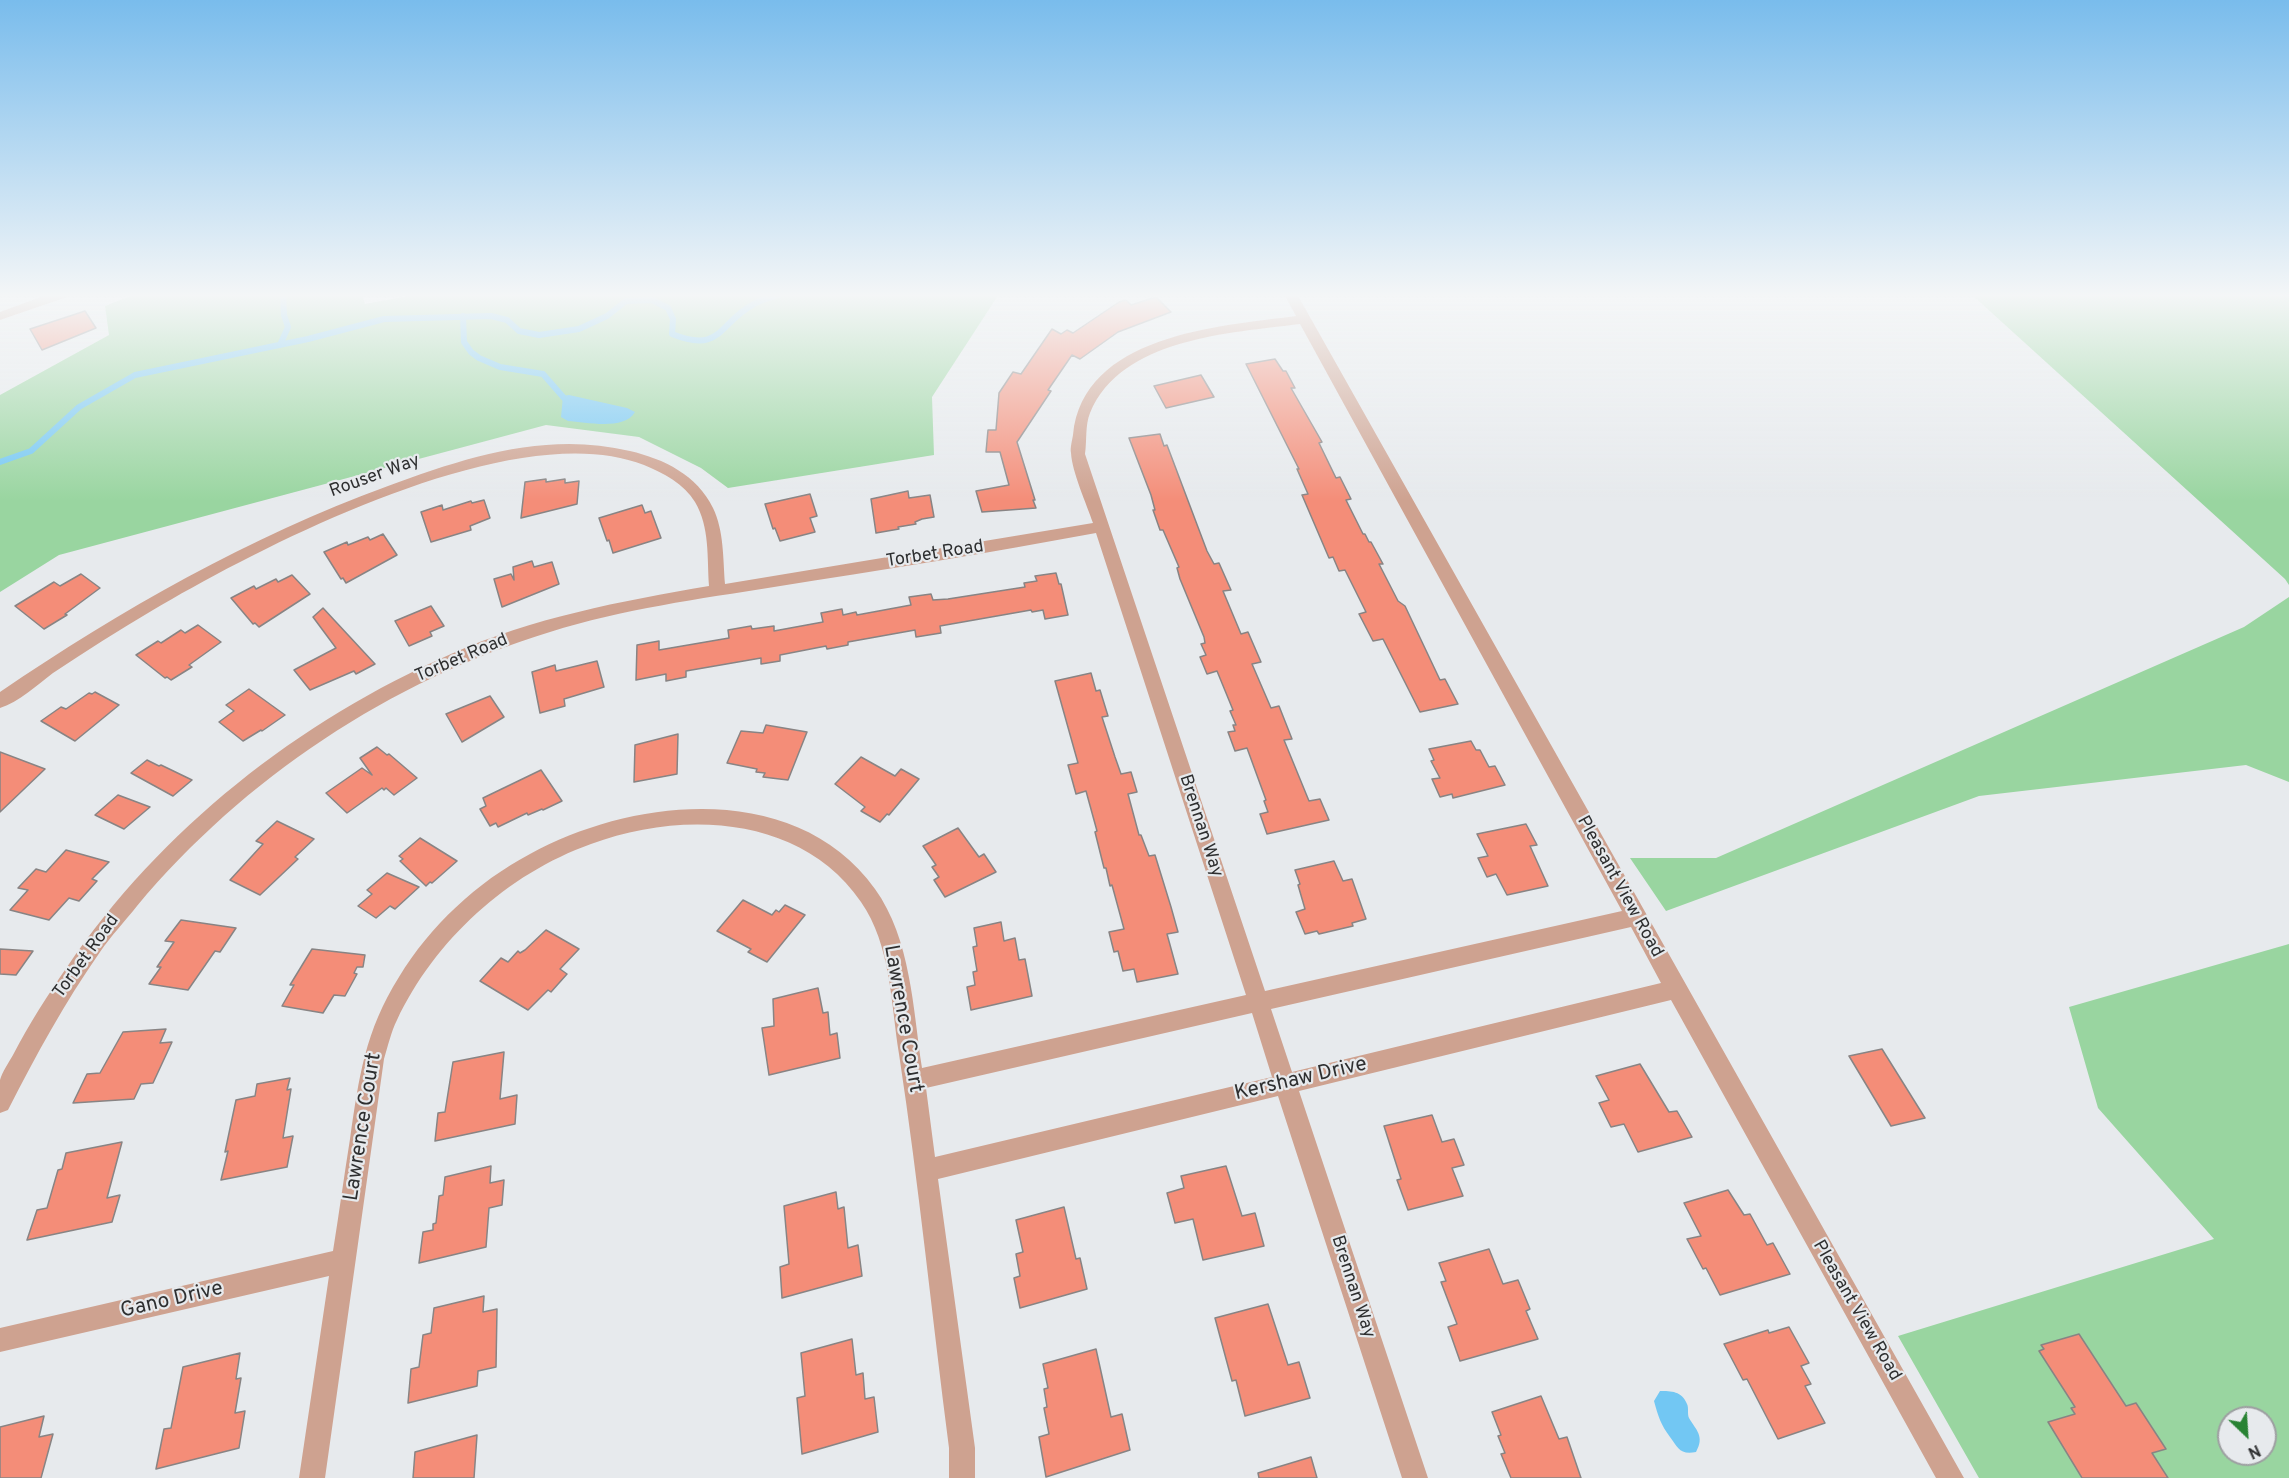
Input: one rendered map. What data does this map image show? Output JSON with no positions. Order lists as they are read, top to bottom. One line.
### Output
{"streets":{"street":["Rouser Way","Torbet Road","Brennan Way","Pleasant View Road","Lawrence Court","Kershaw Drive","Gano Drive"]},"crossings":[["Rouser Way","Torbet Road"],["Torbet Road","Brennan Way"],["Brennan Way","Kershaw Drive"],["Pleasant View Road","Kershaw Drive"],["Lawrence Court","Kershaw Drive"],["Lawrence Court","Gano Drive"]],"north":"bottom right"}
